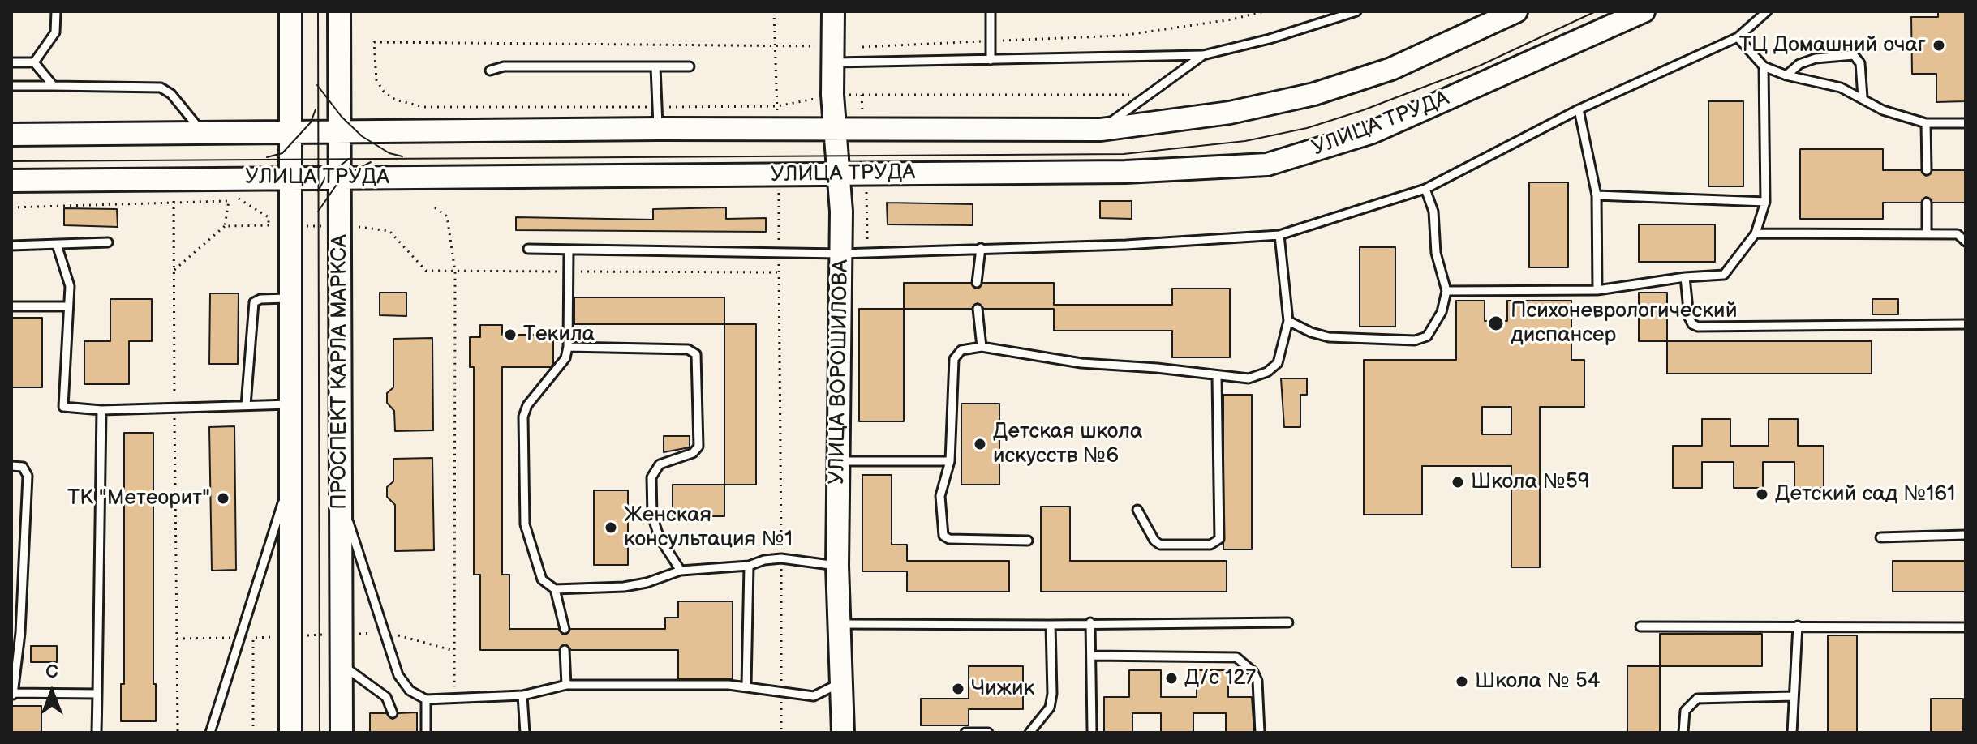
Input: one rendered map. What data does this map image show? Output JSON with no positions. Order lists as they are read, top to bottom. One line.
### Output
{"streets":{"main road":["УЛИЦА ТРУДА","ПРОСПЕКТ КАРЛА МАРКСА","УЛИЦА ВОРОШИЛОВА"]},"crossings":[["УЛИЦА ТРУДА","ПРОСПЕКТ КАРЛА МАРКСА"],["УЛИЦА ТРУДА","УЛИЦА ВОРОШИЛОВА"]],"places":["ТЦ Домашний очаг","Психоневрологический диспансер","Текила","Детская школа искусств №6","Школа №59","Детский сад №161","ТК \"Метеорит\"","Женская консультация №1","Д/с 127","Школа № 54","Чижик"],"north":"top"}
